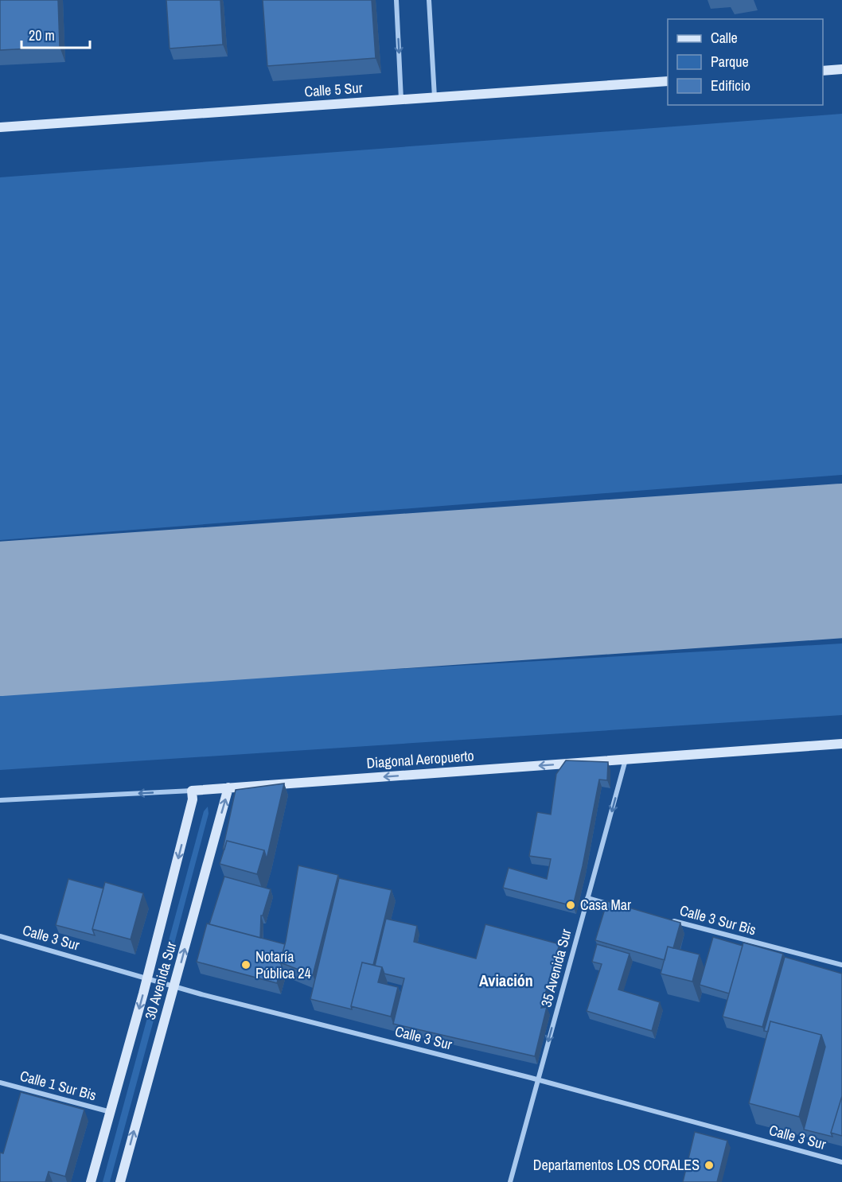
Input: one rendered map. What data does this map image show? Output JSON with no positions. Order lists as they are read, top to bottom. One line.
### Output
{"streets":{"street":["Calle 5 Sur","Diagonal Aeropuerto","Calle 3 Sur Bis","Calle 3 Sur","35 Avenida Sur","30 Avenida Sur","Calle 1 Sur Bis"]},"crossings":[["Diagonal Aeropuerto","35 Avenida Sur"],["Diagonal Aeropuerto","30 Avenida Sur"],["Calle 3 Sur","35 Avenida Sur"],["Calle 3 Sur","30 Avenida Sur"],["30 Avenida Sur","Calle 1 Sur Bis"]],"one_way":["Diagonal Aeropuerto","35 Avenida Sur"],"districts":["Aviación"],"places":["Casa Mar","Notaría Pública 24","Departamentos LOS CORALES"],"legend":["Calle","Parque","Edificio"],"scale_bar":"20 m"}
